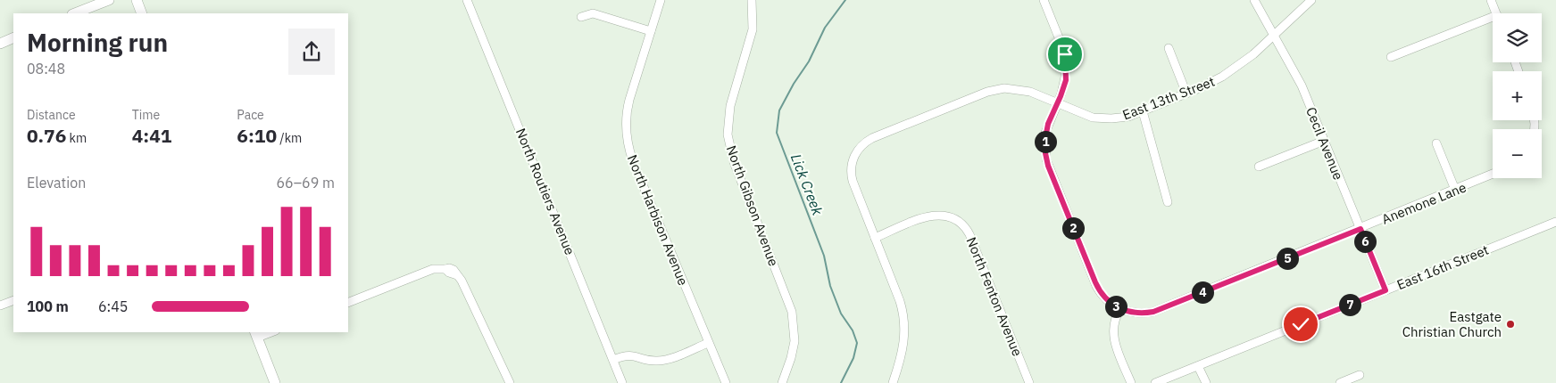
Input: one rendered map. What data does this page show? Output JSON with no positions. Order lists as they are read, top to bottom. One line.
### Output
{"streets":{"street":["East 13th Street","Cecil Avenue","North Routiers Avenue","Anemone Lane","North Gibson Avenue","North Harbison Avenue","East 16th Street","North Fenton Avenue"]},"crossings":[["East 13th Street","Cecil Avenue"],["East 13th Street","North Fenton Avenue"],["Cecil Avenue","Anemone Lane"],["Cecil Avenue","East 16th Street"]],"water":["Lick Creek"],"places":["Eastgate Christian Church"],"page":{"map_buttons":["+","−"],"heading":["Morning run","08:48"],"stats":[["Distance","0.76 km"],["Time","4:41"],["Pace","6:10 /km"]],"pins":["1","2","6","5","4","7","3"],"chart":["Elevation","66–69 m"],"list":[{"name":"100 m","note":"6:45"}]}}
